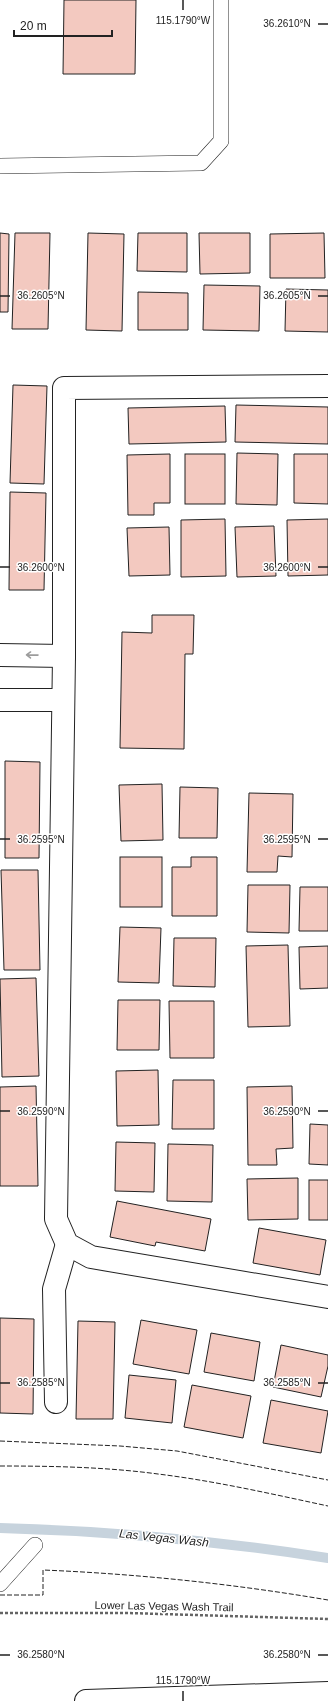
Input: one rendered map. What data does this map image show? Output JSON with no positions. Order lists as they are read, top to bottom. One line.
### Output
{"streets":{"path":["Lower Las Vegas Wash Trail"]},"water":["Las Vegas Wash"],"scale_bar":"20 m","coordinates":["115.1790°W","36.2610°N","36.2605°N","36.2600°N","36.2595°N","36.2590°N","36.2585°N","36.2580°N"]}
